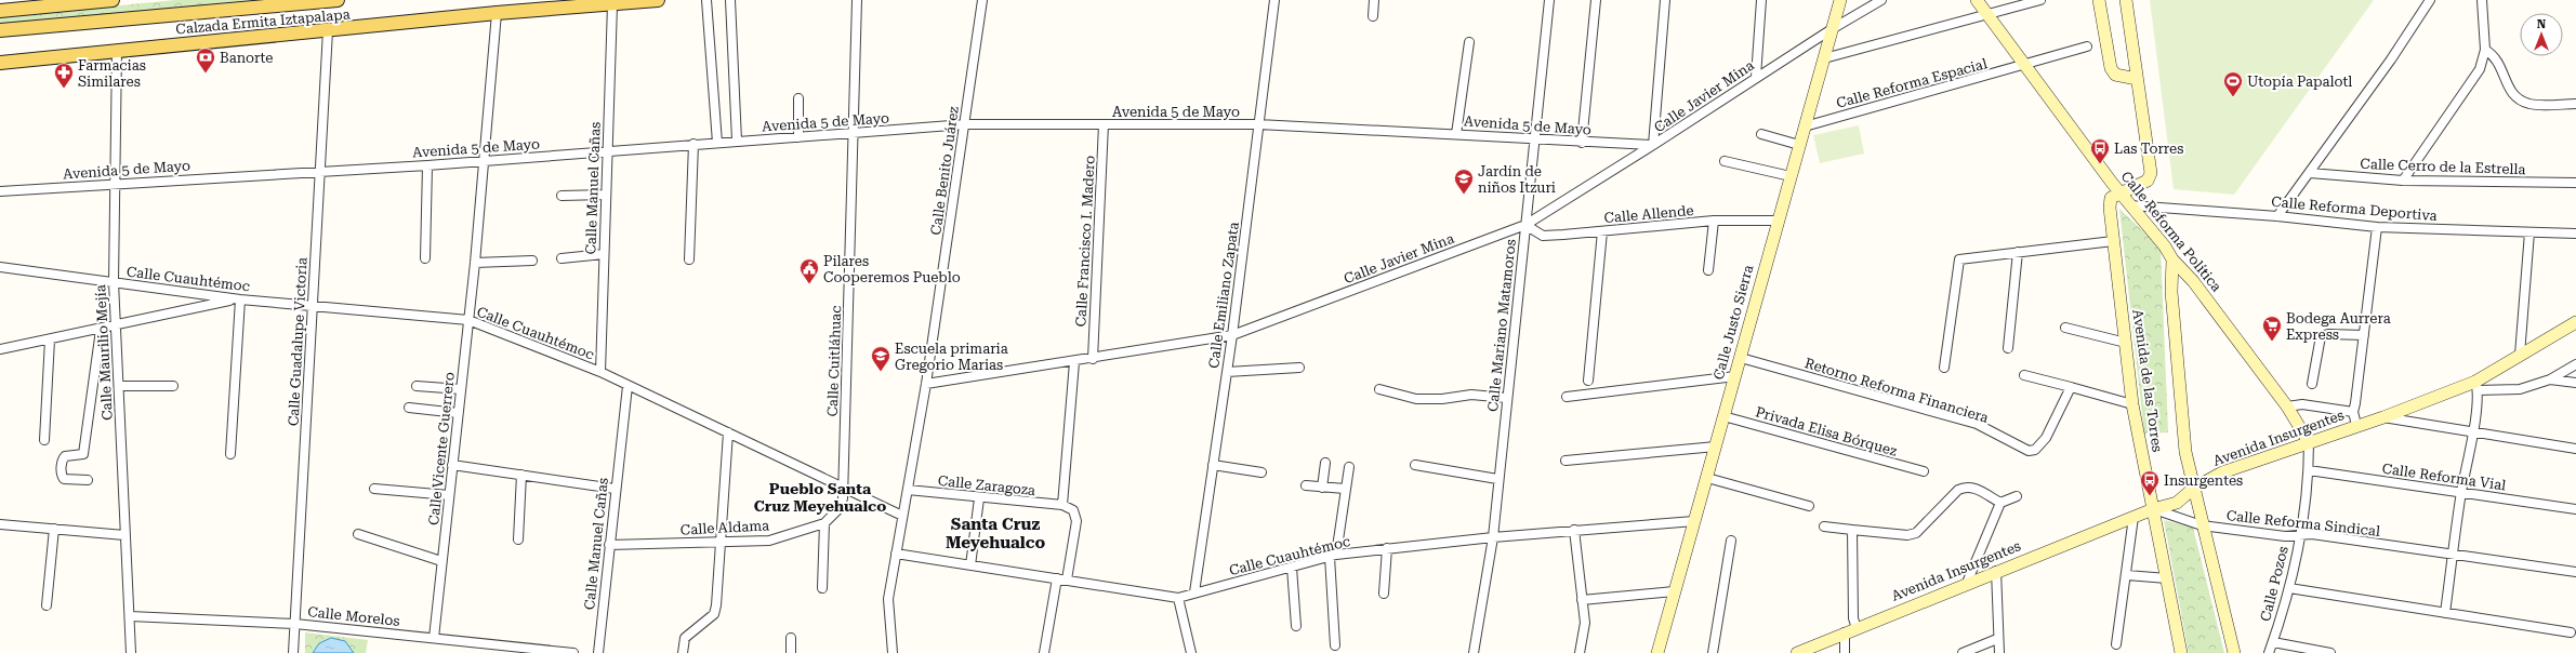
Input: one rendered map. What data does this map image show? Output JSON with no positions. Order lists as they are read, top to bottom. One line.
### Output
{"streets":{"main road":["Calzada Ermita Iztapalapa"],"street":["Calle Reforma Espacial","Calle Javier Mina","Avenida 5 de Mayo","Calle Cerro de la Estrella","Calle Benito Juárez","Calle Manuel Cañas","Calle Reforma Deportiva","Calle Allende","Calle Reforma Política","Calle Francisco I. Madero","Calle Cuauhtémoc","Calle Emiliano Zapata","Calle Justo Sierra","Calle Mariano Matamoros","Calle Guadalupe Victoria","Calle Maurilio Mejía","Calle Cuitláhuac","Avenida de las Torres","Retorno Reforma Financiera","Privada Elisa Bórquez","Avenida Insurgentes","Calle Vicente Guerrero","Calle Reforma Vial","Calle Zaragoza","Calle Reforma Sindical","Calle Aldama","Calle Pozos","Calle Morelos"]},"crossings":[["Calzada Ermita Iztapalapa","Calle Manuel Cañas"],["Calzada Ermita Iztapalapa","Calle Guadalupe Victoria"],["Calzada Ermita Iztapalapa","Calle Maurilio Mejía"],["Calzada Ermita Iztapalapa","Calle Vicente Guerrero"],["Calle Reforma Espacial","Calle Reforma Política"],["Calle Reforma Espacial","Calle Justo Sierra"],["Calle Javier Mina","Avenida 5 de Mayo"],["Calle Javier Mina","Calle Benito Juárez"],["Calle Javier Mina","Calle Allende"],["Calle Javier Mina","Calle Francisco I. Madero"],["Calle Javier Mina","Calle Emiliano Zapata"],["Calle Javier Mina","Calle Justo Sierra"],["Calle Javier Mina","Calle Mariano Matamoros"],["Avenida 5 de Mayo","Calle Benito Juárez"],["Avenida 5 de Mayo","Calle Manuel Cañas"],["Avenida 5 de Mayo","Calle Francisco I. Madero"],["Avenida 5 de Mayo","Calle Emiliano Zapata"],["Avenida 5 de Mayo","Calle Mariano Matamoros"],["Avenida 5 de Mayo","Calle Guadalupe Victoria"],["Avenida 5 de Mayo","Calle Maurilio Mejía"],["Avenida 5 de Mayo","Calle Cuitláhuac"],["Avenida 5 de Mayo","Calle Vicente Guerrero"],["Calle Benito Juárez","Calle Cuauhtémoc"],["Calle Benito Juárez","Calle Zaragoza"],["Calle Manuel Cañas","Calle Cuauhtémoc"],["Calle Manuel Cañas","Calle Aldama"],["Calle Reforma Deportiva","Calle Reforma Política"],["Calle Allende","Calle Justo Sierra"],["Calle Allende","Calle Mariano Matamoros"],["Calle Reforma Política","Avenida de las Torres"],["Calle Reforma Política","Avenida Insurgentes"],["Calle Reforma Política","Calle Pozos"],["Calle Cuauhtémoc","Calle Emiliano Zapata"],["Calle Cuauhtémoc","Calle Justo Sierra"],["Calle Cuauhtémoc","Calle Mariano Matamoros"],["Calle Cuauhtémoc","Calle Guadalupe Victoria"],["Calle Cuauhtémoc","Calle Maurilio Mejía"],["Calle Cuauhtémoc","Calle Cuitláhuac"],["Calle Cuauhtémoc","Calle Vicente Guerrero"],["Calle Cuauhtémoc","Calle Aldama"],["Calle Justo Sierra","Retorno Reforma Financiera"],["Calle Justo Sierra","Privada Elisa Bórquez"],["Calle Guadalupe Victoria","Calle Morelos"],["Calle Maurilio Mejía","Calle Morelos"],["Calle Cuitláhuac","Calle Aldama"],["Avenida de las Torres","Avenida Insurgentes"],["Avenida de las Torres","Calle Reforma Sindical"],["Avenida Insurgentes","Calle Reforma Sindical"],["Avenida Insurgentes","Calle Pozos"],["Calle Vicente Guerrero","Calle Morelos"],["Calle Reforma Vial","Calle Pozos"],["Calle Reforma Sindical","Calle Pozos"]],"districts":["Pueblo Santa Cruz Meyehualco","Santa Cruz Meyehualco"],"places":{"bank":["Banorte"],"pharmacy":["Farmacias Similares"],"sports":["Utopía Papalotl"],"bus stop":["Las Torres","Insurgentes"],"school or university":["Jardín de niños Itzuri","Escuela primaria Gregorio Marias"],"public building":["Pilares Cooperemos Pueblo"],"supermarket":["Bodega Aurrera Express"]},"north":"top"}
